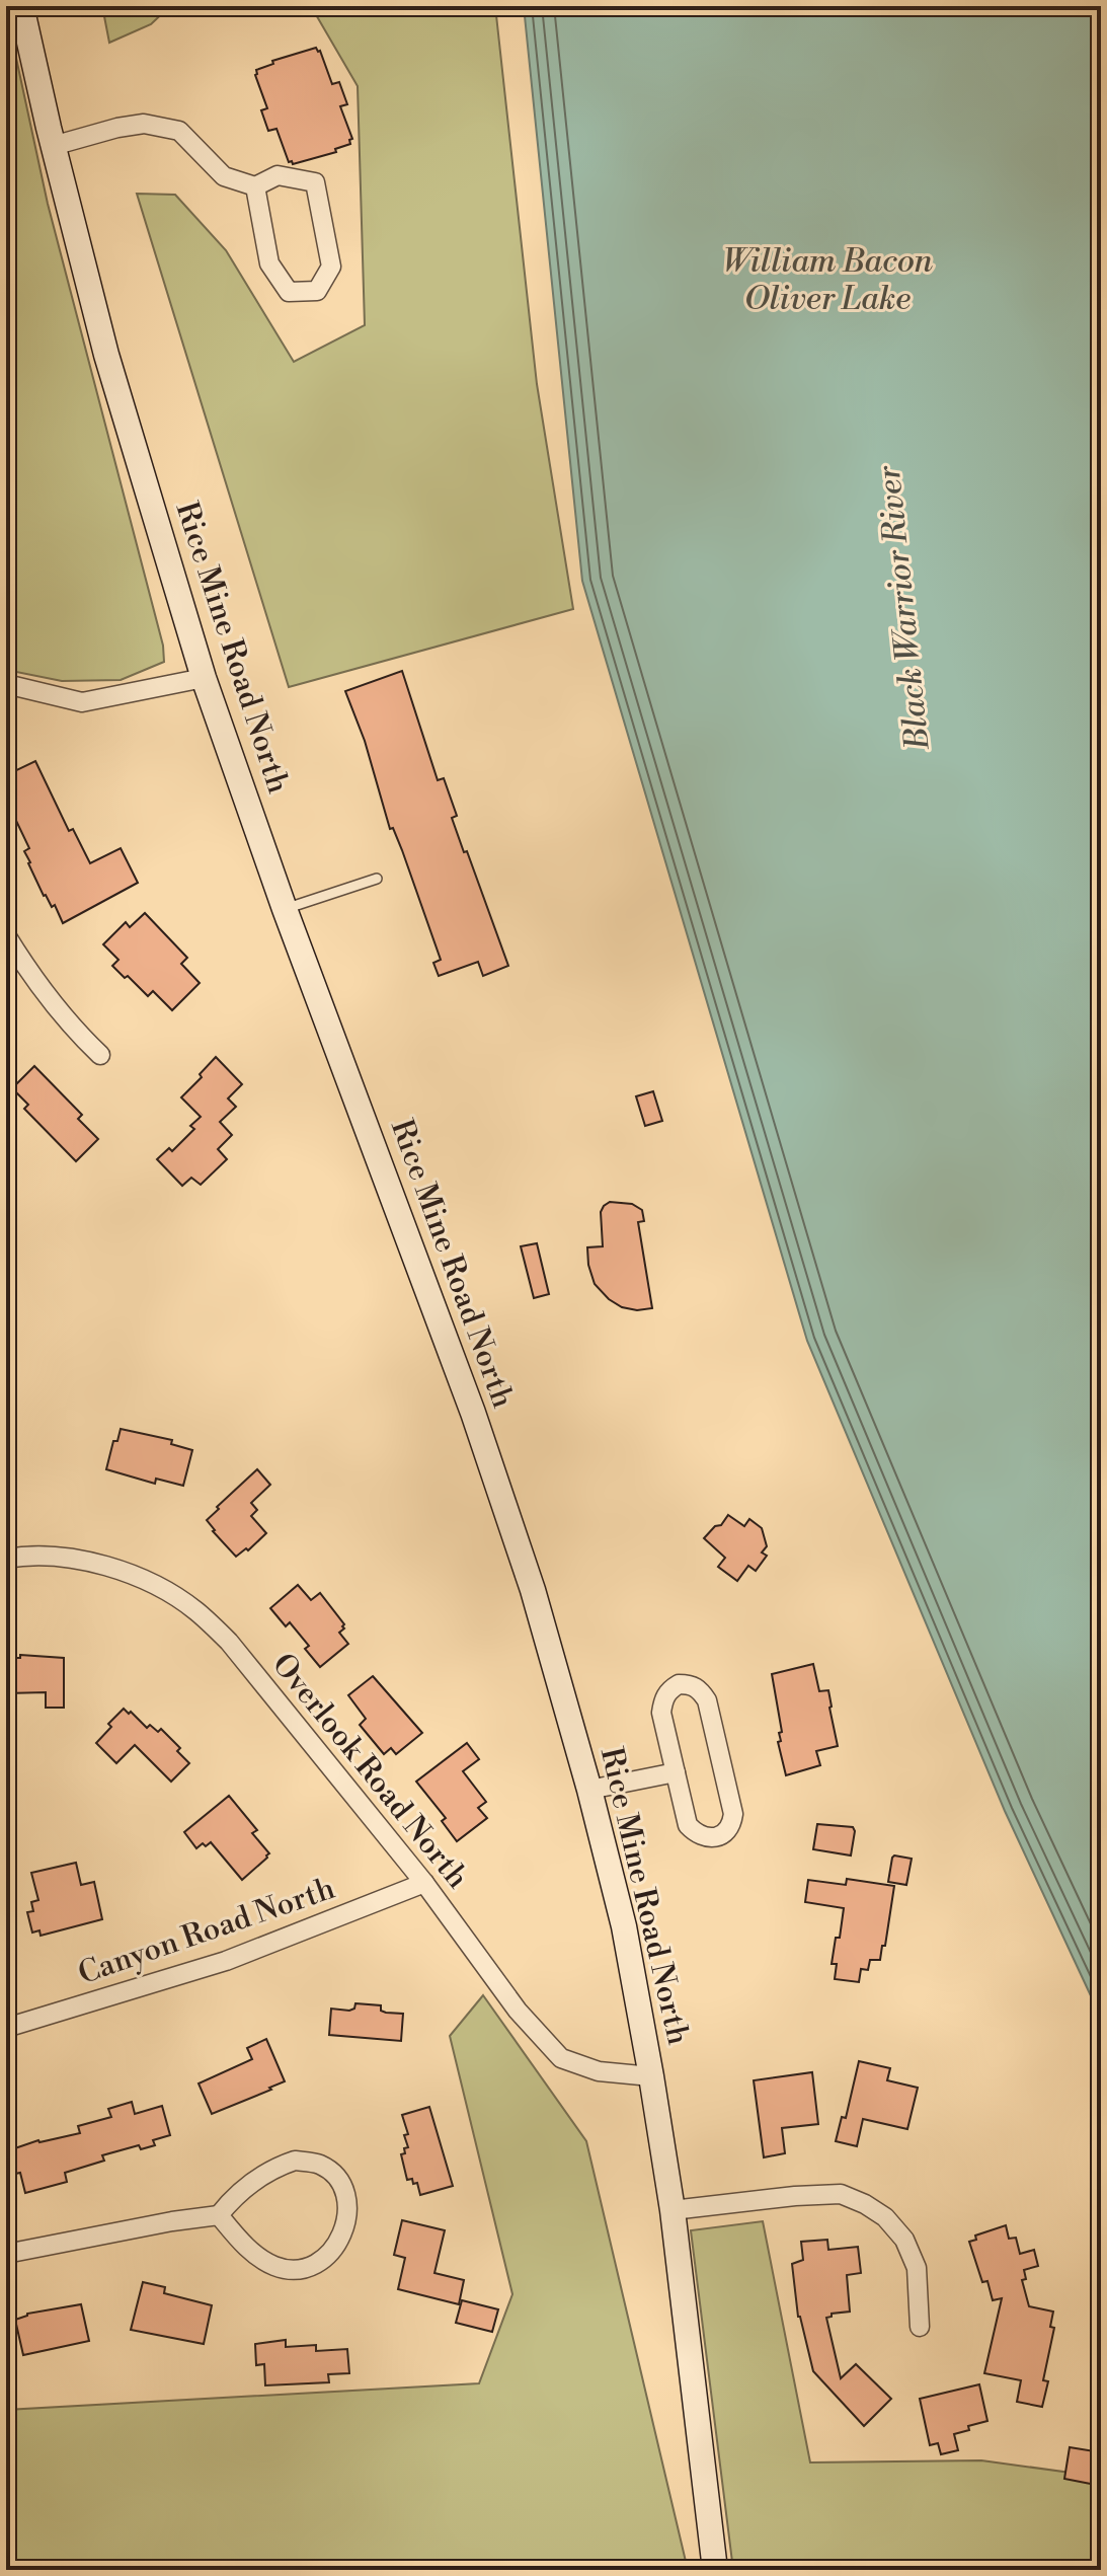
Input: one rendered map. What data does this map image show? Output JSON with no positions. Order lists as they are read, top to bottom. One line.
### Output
{"streets":{"main road":["Rice Mine Road North"],"street":["Overlook Road North","Canyon Road North"]},"crossings":[["Rice Mine Road North","Overlook Road North"],["Overlook Road North","Canyon Road North"]],"water":["William Bacon Oliver Lake","Black Warrior River"]}
